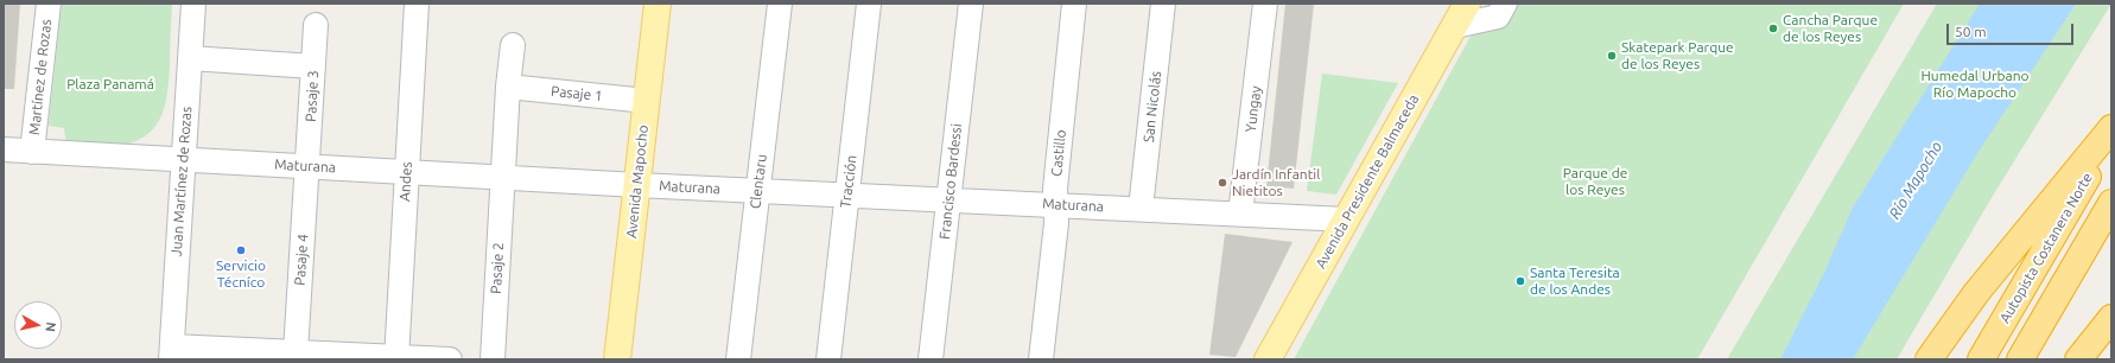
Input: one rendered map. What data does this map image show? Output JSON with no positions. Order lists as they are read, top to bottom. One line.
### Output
{"streets":{"highway":["Autopista Costanera Norte"],"main road":["Avenida Mapocho","Avenida Presidente Balmaceda"],"street":["Martínez de Rozas","Pasaje 1","Pasaje 3","San Nicolás","Yungay","Castillo","Maturana","Juan Martínez de Rozas","Andes","Clentaru","Tracción","Francisco Bardessi","Pasaje 4","Pasaje 2"]},"crossings":[["Martínez de Rozas","Maturana"],["Pasaje 1","Avenida Mapocho"],["Pasaje 3","Maturana"],["Pasaje 3","Pasaje 4"],["San Nicolás","Maturana"],["Yungay","Maturana"],["Castillo","Maturana"],["Maturana","Juan Martínez de Rozas"],["Maturana","Andes"],["Maturana","Avenida Mapocho"],["Maturana","Clentaru"],["Maturana","Tracción"],["Maturana","Francisco Bardessi"],["Maturana","Avenida Presidente Balmaceda"],["Maturana","Pasaje 4"],["Maturana","Pasaje 2"]],"water":["Río Mapocho"],"parks":["Humedal Urbano Río Mapocho","Plaza Panamá","Parque de los Reyes"],"places":["Cancha Parque de los Reyes","Skatepark Parque de los Reyes","Jardín Infantil Nietitos","Servicio Técníco","Santa Teresita de los Andes"],"scale_bar":"50 m","north":"right"}
